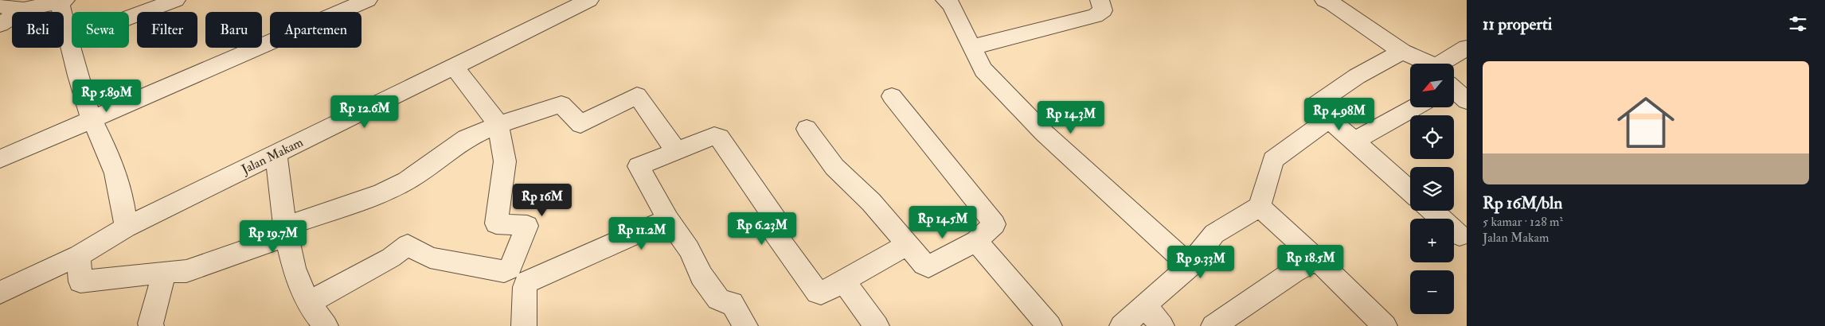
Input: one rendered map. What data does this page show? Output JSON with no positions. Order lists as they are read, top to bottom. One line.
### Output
{"streets":{"street":["Jalan Makam"]},"north":"bottom left","page":{"heading":"11 properti","chip":["Beli","Sewa","Filter","Baru","Apartemen"],"list":[{"name":"Rp 16M/bln","note":"5 kamar · 128 m² · Jalan Makam"}],"map_buttons":["+","−"],"price":["Rp 5.89M","Rp 12.6M","Rp 4.98M","Rp 14.3M","Rp 16M","Rp 14.5M","Rp 6.23M","Rp 11.2M","Rp 19.7M","Rp 18.5M","Rp 9.33M"]}}
